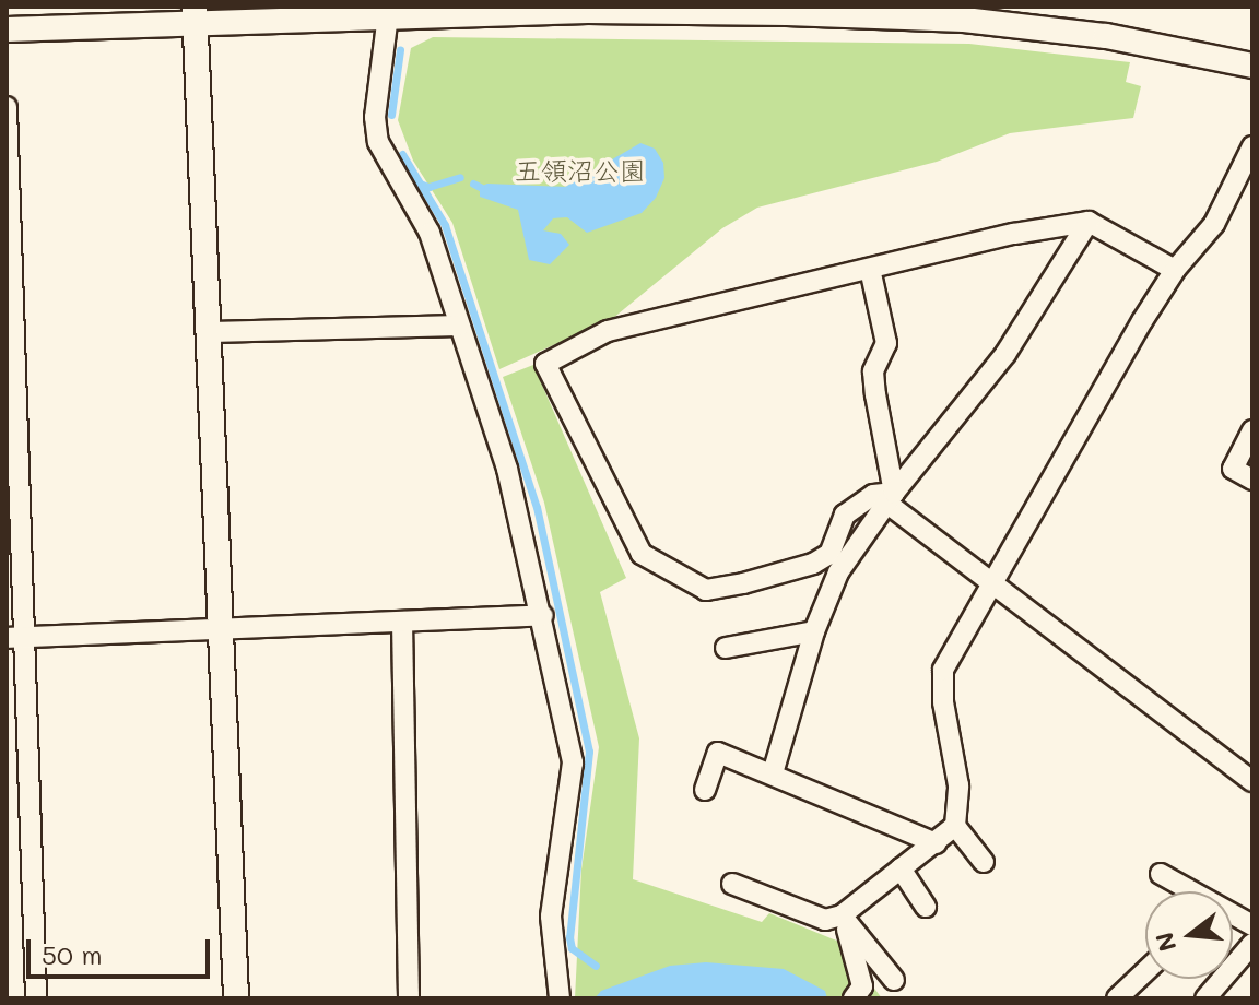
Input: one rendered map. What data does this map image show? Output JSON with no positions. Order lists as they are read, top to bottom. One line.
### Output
{"parks":["五領沼公園"],"scale_bar":"50 m","north":"left"}
